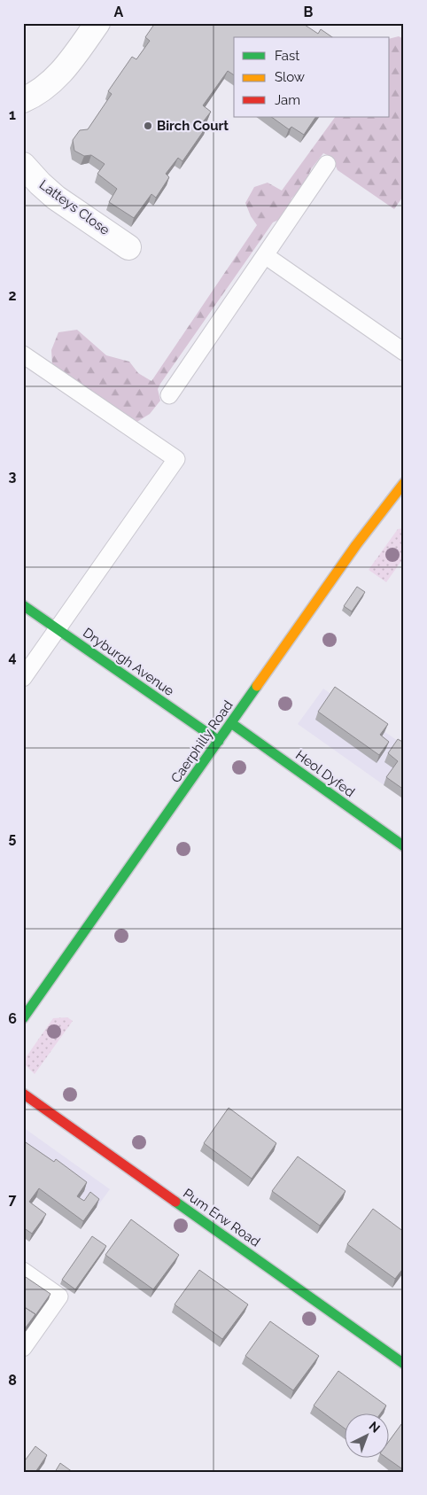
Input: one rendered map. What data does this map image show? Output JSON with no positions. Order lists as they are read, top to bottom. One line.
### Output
{"streets":{"street":["Latteys Close","Dryburgh Avenue","Caerphilly Road","Heol Dyfed","Pum Erw Road"]},"crossings":[["Dryburgh Avenue","Caerphilly Road"],["Caerphilly Road","Heol Dyfed"]],"places":["Birch Court"],"legend":["Fast","Slow","Jam"],"north":"top right","grid":{"columns":["A","B"],"rows":["1","2","3","4","5","6","7","8"]}}
